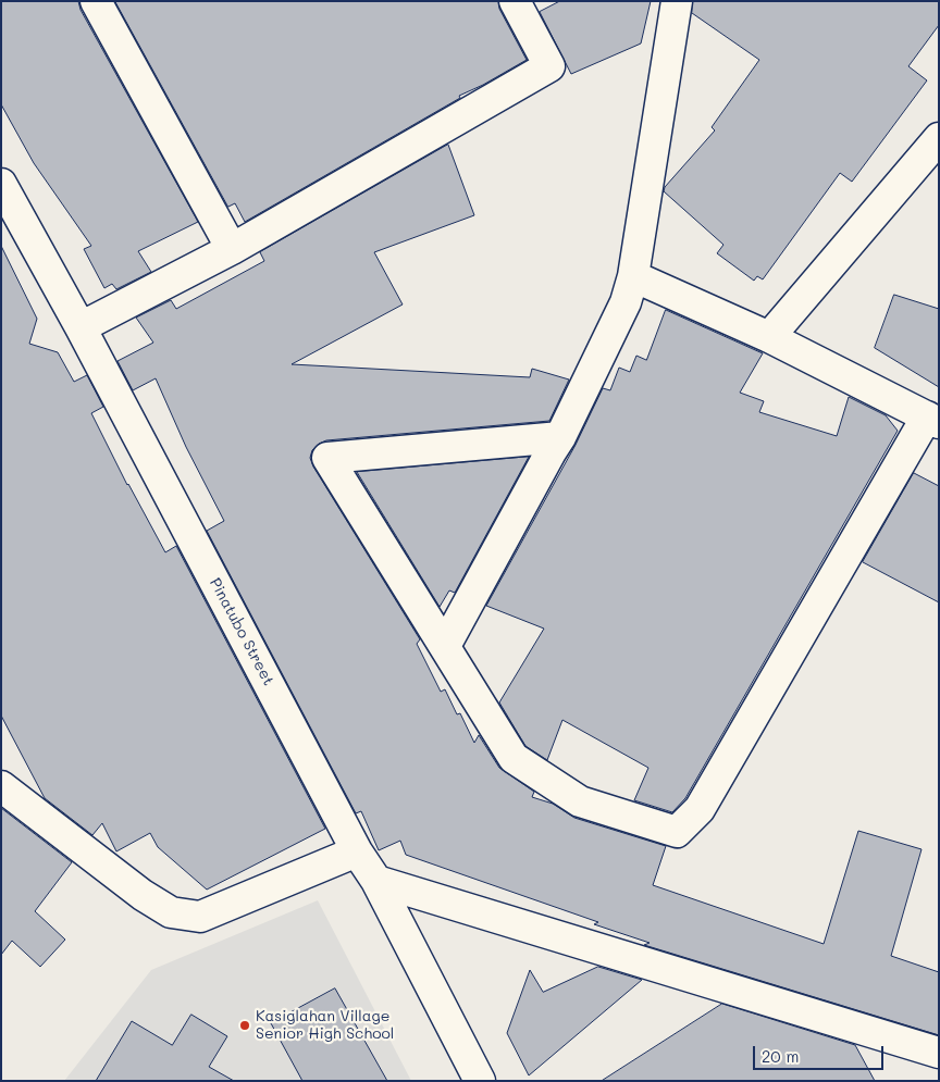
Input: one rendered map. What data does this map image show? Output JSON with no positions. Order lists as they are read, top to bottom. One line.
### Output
{"streets":{"street":["Pinatubo Street"]},"places":["Kasiglahan Village Senior High School"],"scale_bar":"20 m"}
